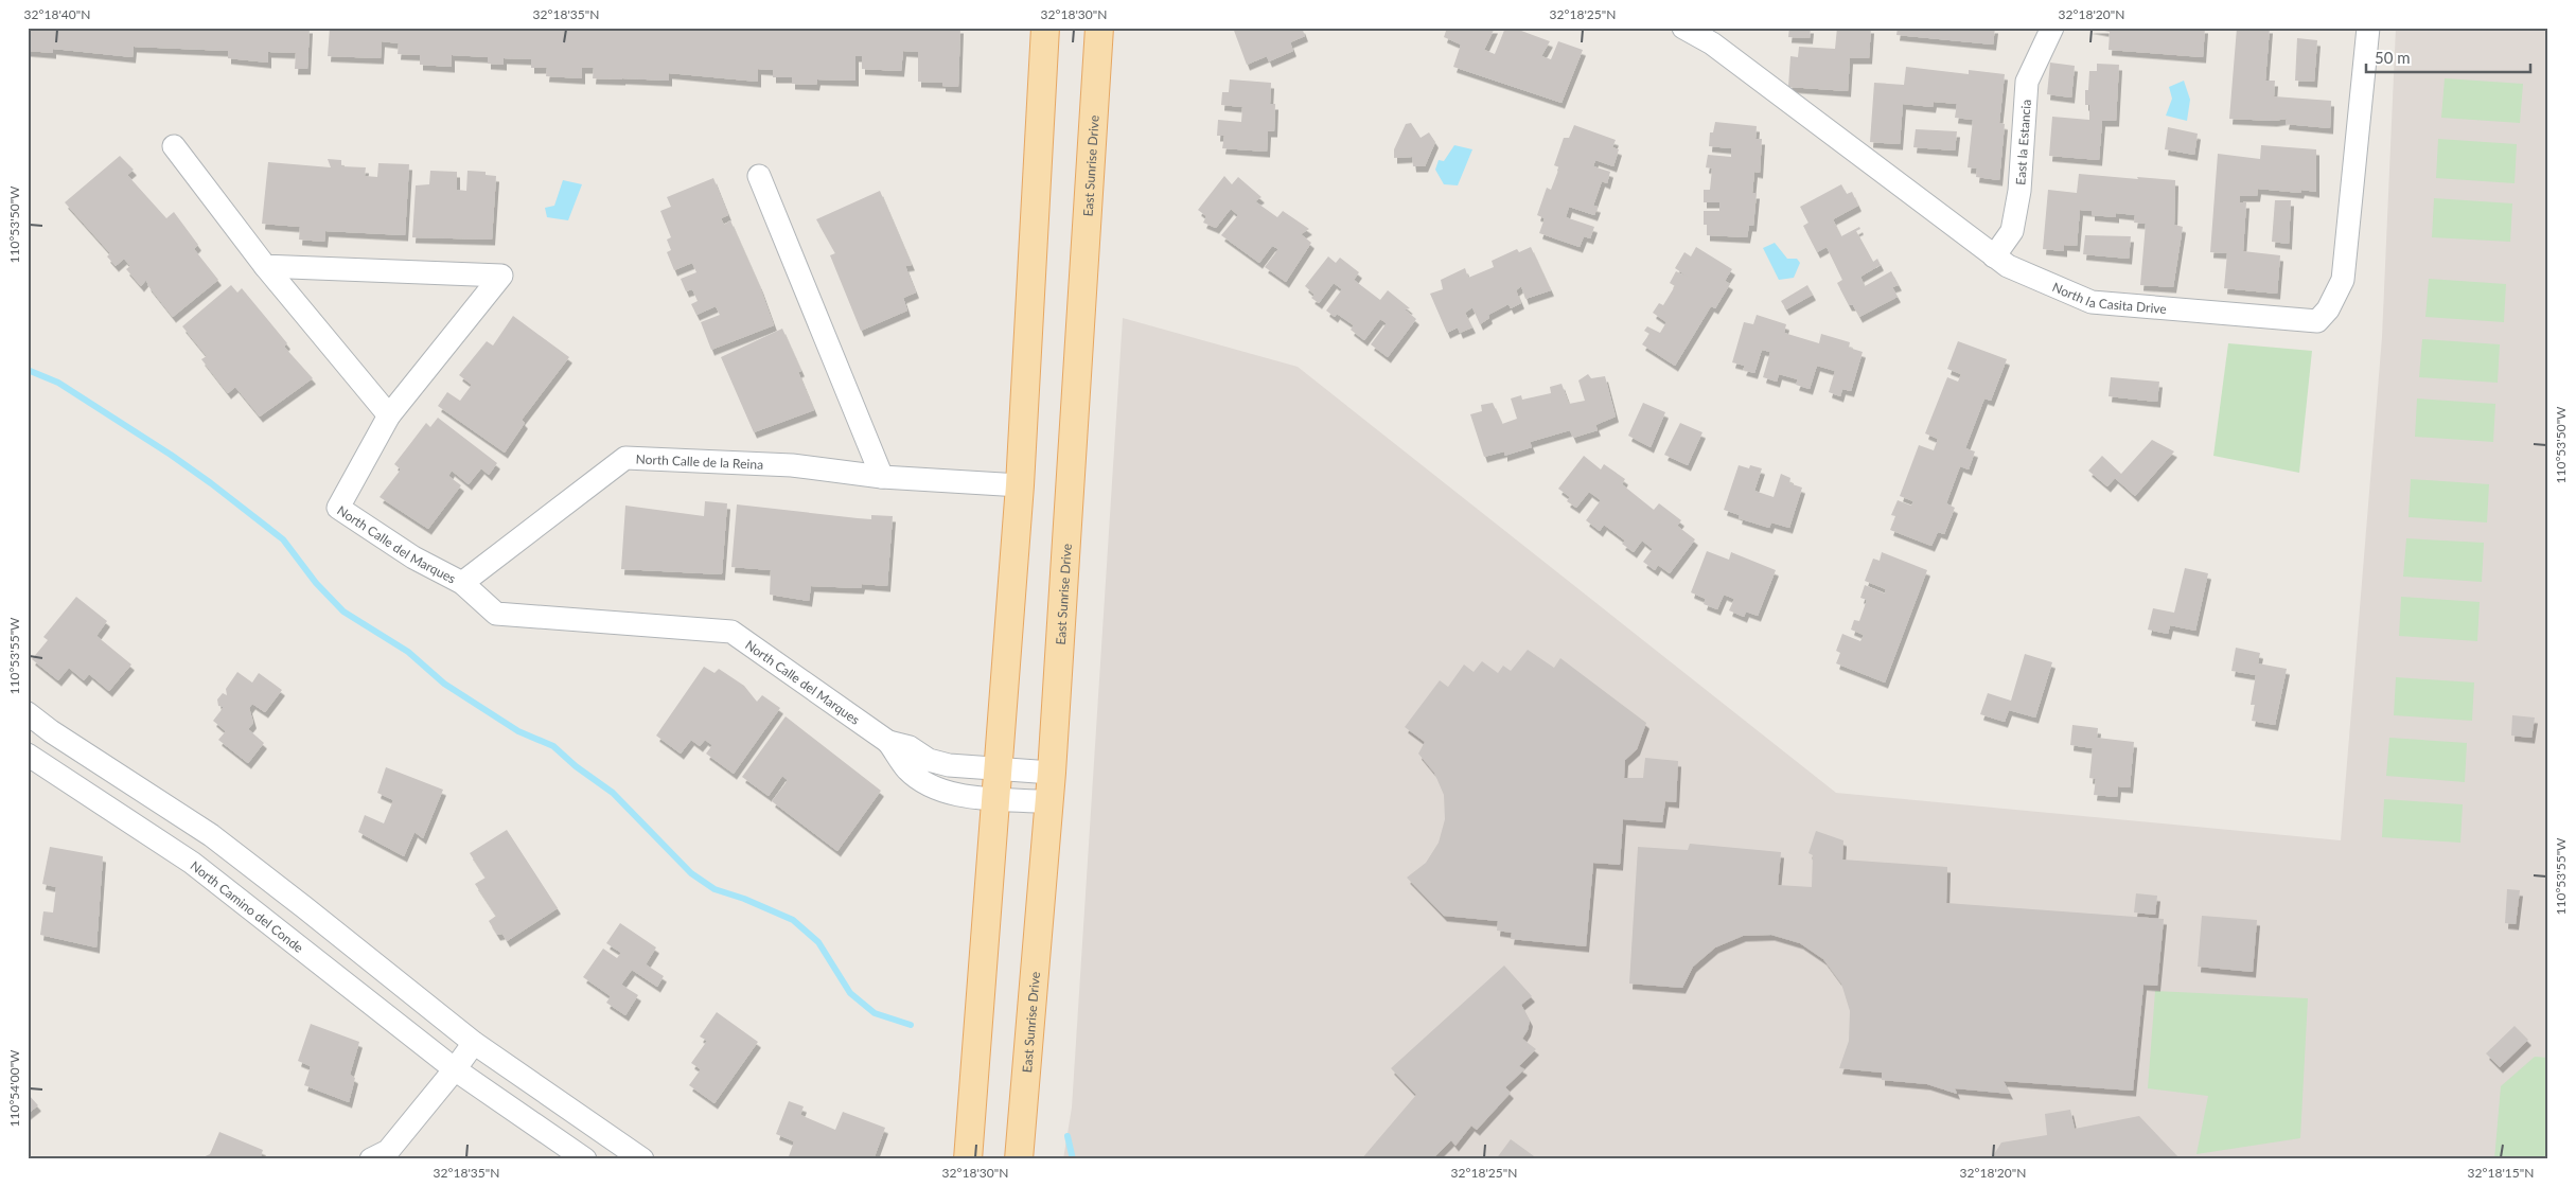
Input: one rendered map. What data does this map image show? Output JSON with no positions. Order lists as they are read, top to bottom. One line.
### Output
{"streets":{"main road":["East Sunrise Drive"],"street":["East la Estancia","North la Casita Drive","North Calle de la Reina","North Calle del Marques","North Camino del Conde"]},"crossings":[["East la Estancia","North la Casita Drive"],["East Sunrise Drive","North Calle del Marques"],["North Calle de la Reina","North Calle del Marques"]],"scale_bar":"50 m","coordinates":["32°18'40\"N","32°18'35\"N","32°18'30\"N","32°18'25\"N","32°18'20\"N","110°53'50\"W","110°53'55\"W","110°54'00\"W","32°18'15\"N"]}
